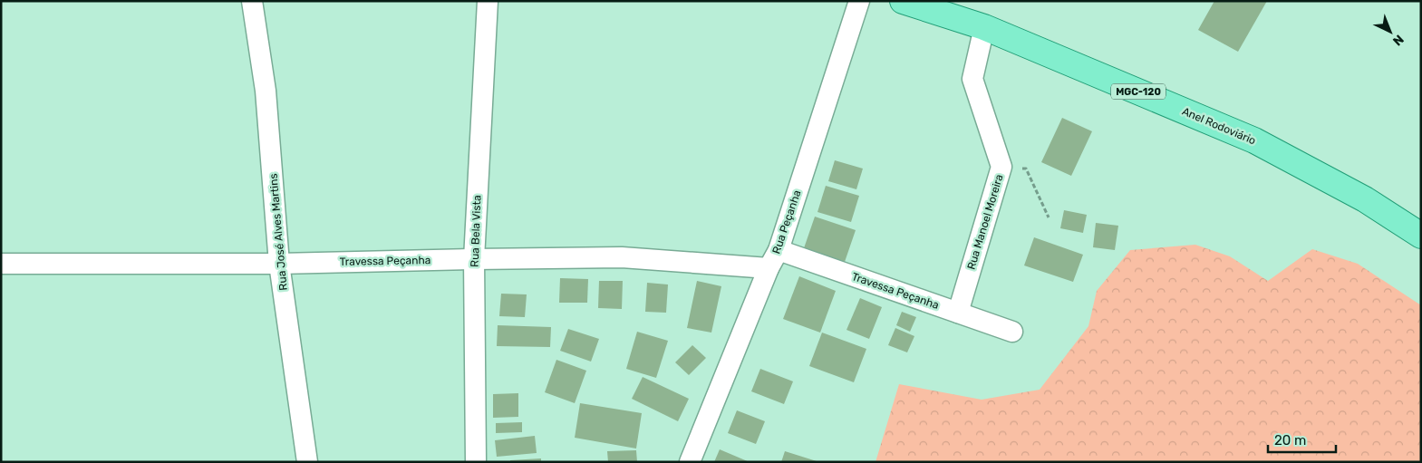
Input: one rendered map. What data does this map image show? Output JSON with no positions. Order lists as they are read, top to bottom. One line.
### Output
{"streets":{"main road":["MGC-120","Anel Rodoviário"],"street":["Rua Peçanha","Rua Manoel Moreira","Rua Bela Vista","Rua José Alves Martins","Travessa Peçanha"]},"crossings":[["Anel Rodoviário","Rua Manoel Moreira"],["Rua Peçanha","Travessa Peçanha"],["Rua Manoel Moreira","Travessa Peçanha"],["Rua Bela Vista","Travessa Peçanha"],["Rua José Alves Martins","Travessa Peçanha"]],"scale_bar":"20 m","north":"bottom right"}
